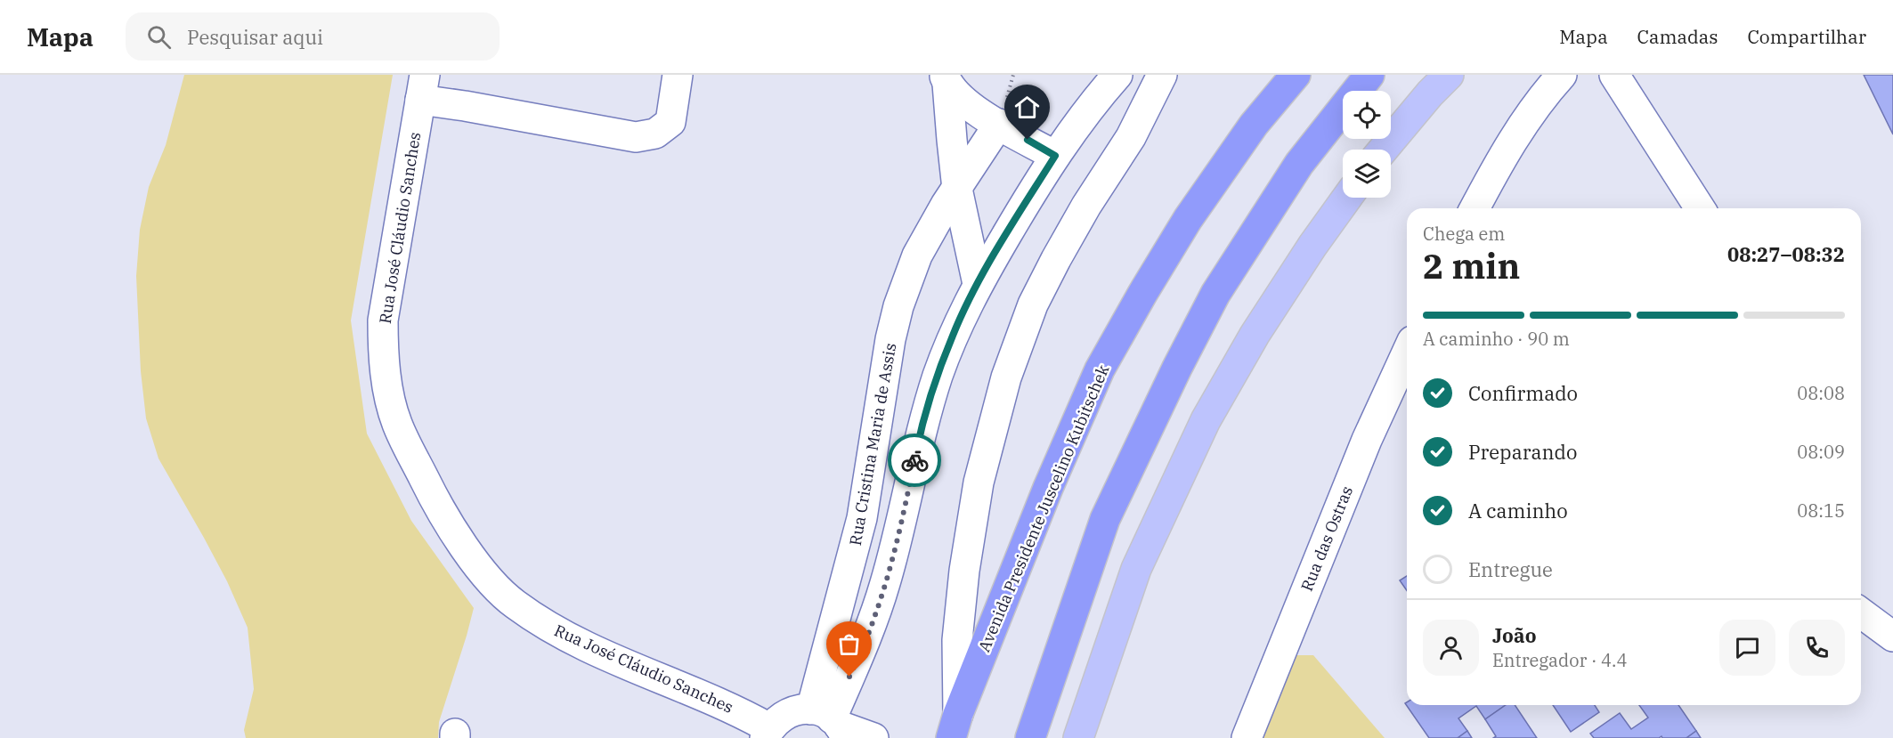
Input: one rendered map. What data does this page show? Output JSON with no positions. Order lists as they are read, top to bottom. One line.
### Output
{"streets":{"highway":["Avenida Presidente Juscelino Kubitschek"],"street":["Rua José Cláudio Sanches","Rua Cristina Maria de Assis","Rua das Ostras"]},"page":{"header":"Mapa","search":"Pesquisar aqui","nav":["Mapa","Camadas","Compartilhar"],"heading":["2 min","Chega em","08:27–08:32"],"panel":["João","Entregador · 4.4"],"bar":"A caminho · 90 m","list":[["Confirmado","08:08"],["Preparando","08:09"],["A caminho","08:15"],"Entregue"]}}
